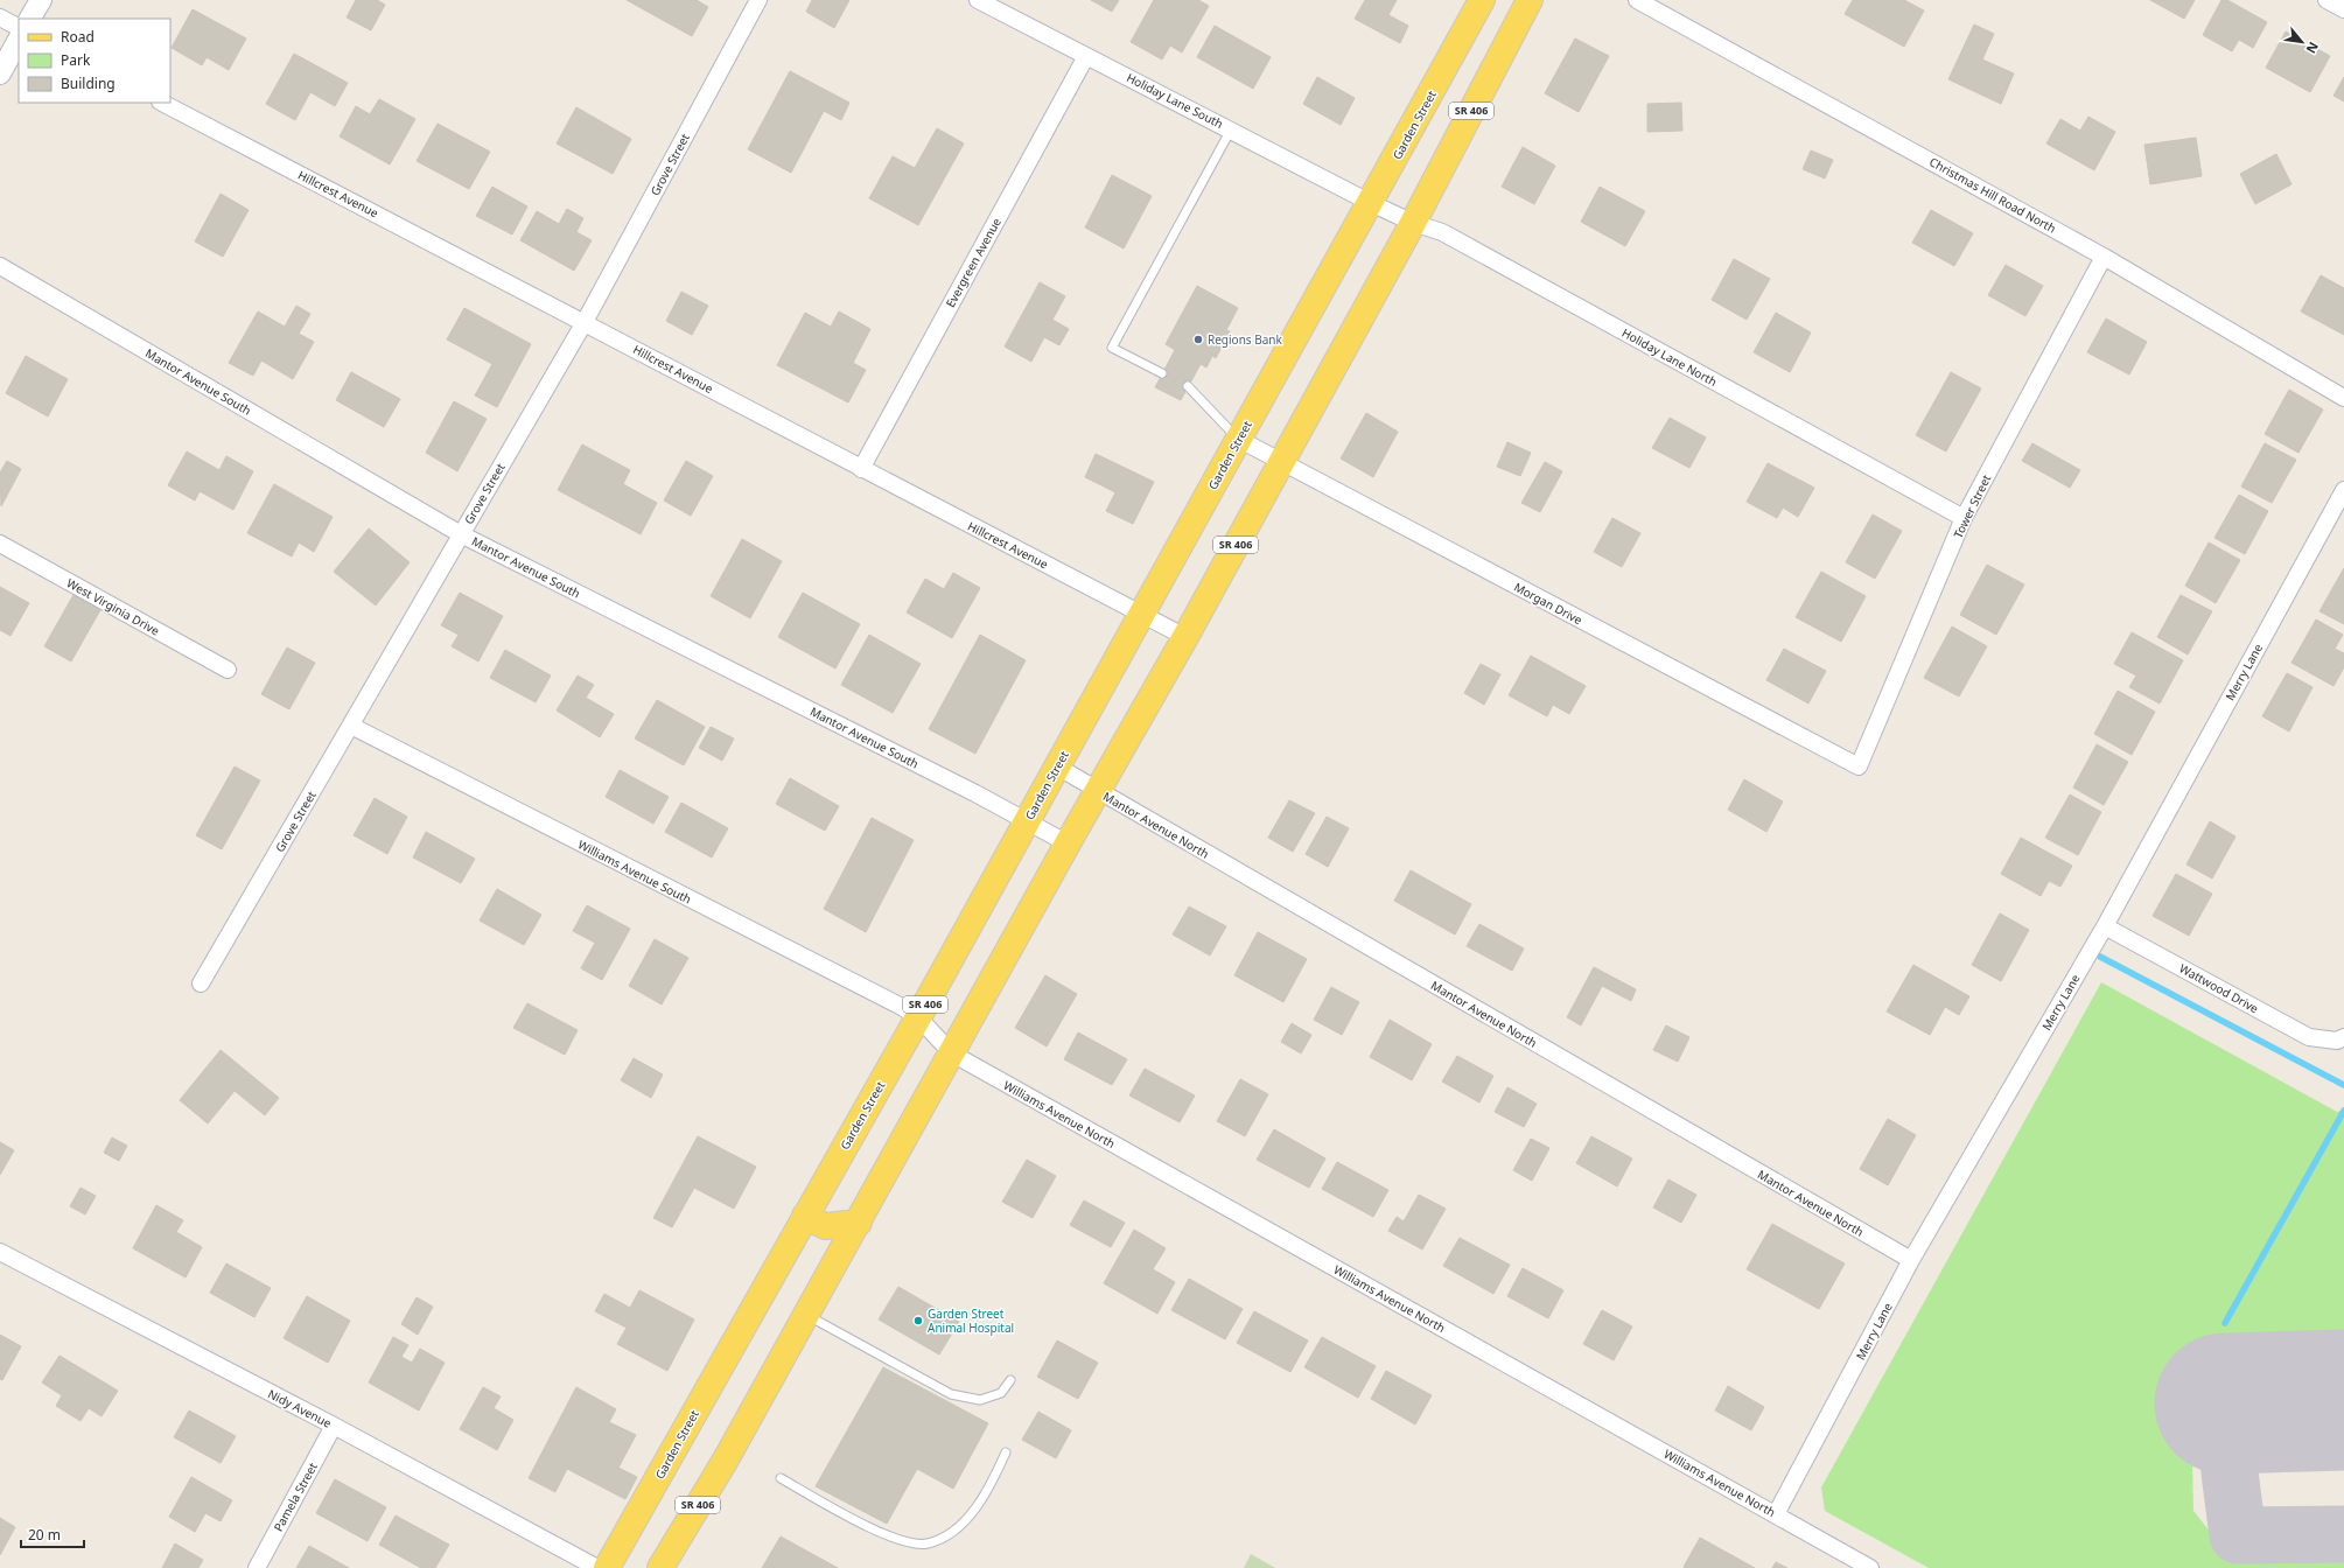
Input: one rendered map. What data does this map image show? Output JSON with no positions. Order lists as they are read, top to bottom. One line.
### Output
{"streets":{"main road":["SR 406","Garden Street"],"street":["Holiday Lane South","Grove Street","Hillcrest Avenue","Christmas Hill Road North","Evergreen Avenue","Holiday Lane North","Mantor Avenue South","Tower Street","Morgan Drive","West Virginia Drive","Merry Lane","Mantor Avenue North","Williams Avenue South","Wattwood Drive","Williams Avenue North","Nidy Avenue","Pamela Street"]},"crossings":[["Holiday Lane South","Garden Street"],["Holiday Lane South","Evergreen Avenue"],["Holiday Lane South","Holiday Lane North"],["SR 406","Hillcrest Avenue"],["SR 406","Holiday Lane North"],["SR 406","Mantor Avenue South"],["SR 406","Morgan Drive"],["SR 406","Mantor Avenue North"],["SR 406","Williams Avenue North"],["Garden Street","Hillcrest Avenue"],["Garden Street","Holiday Lane North"],["Garden Street","Mantor Avenue South"],["Garden Street","Morgan Drive"],["Garden Street","Mantor Avenue North"],["Garden Street","Williams Avenue South"],["Garden Street","Williams Avenue North"],["Grove Street","Hillcrest Avenue"],["Grove Street","Mantor Avenue South"],["Grove Street","Williams Avenue South"],["Hillcrest Avenue","Evergreen Avenue"],["Christmas Hill Road North","Tower Street"],["Holiday Lane North","Tower Street"],["Tower Street","Morgan Drive"],["Merry Lane","Mantor Avenue North"],["Merry Lane","Wattwood Drive"],["Merry Lane","Williams Avenue North"],["Williams Avenue South","Williams Avenue North"],["Nidy Avenue","Pamela Street"]],"places":["Regions Bank","Garden Street Animal Hospital"],"legend":["Road","Park","Building"],"scale_bar":"20 m","north":"bottom right"}
